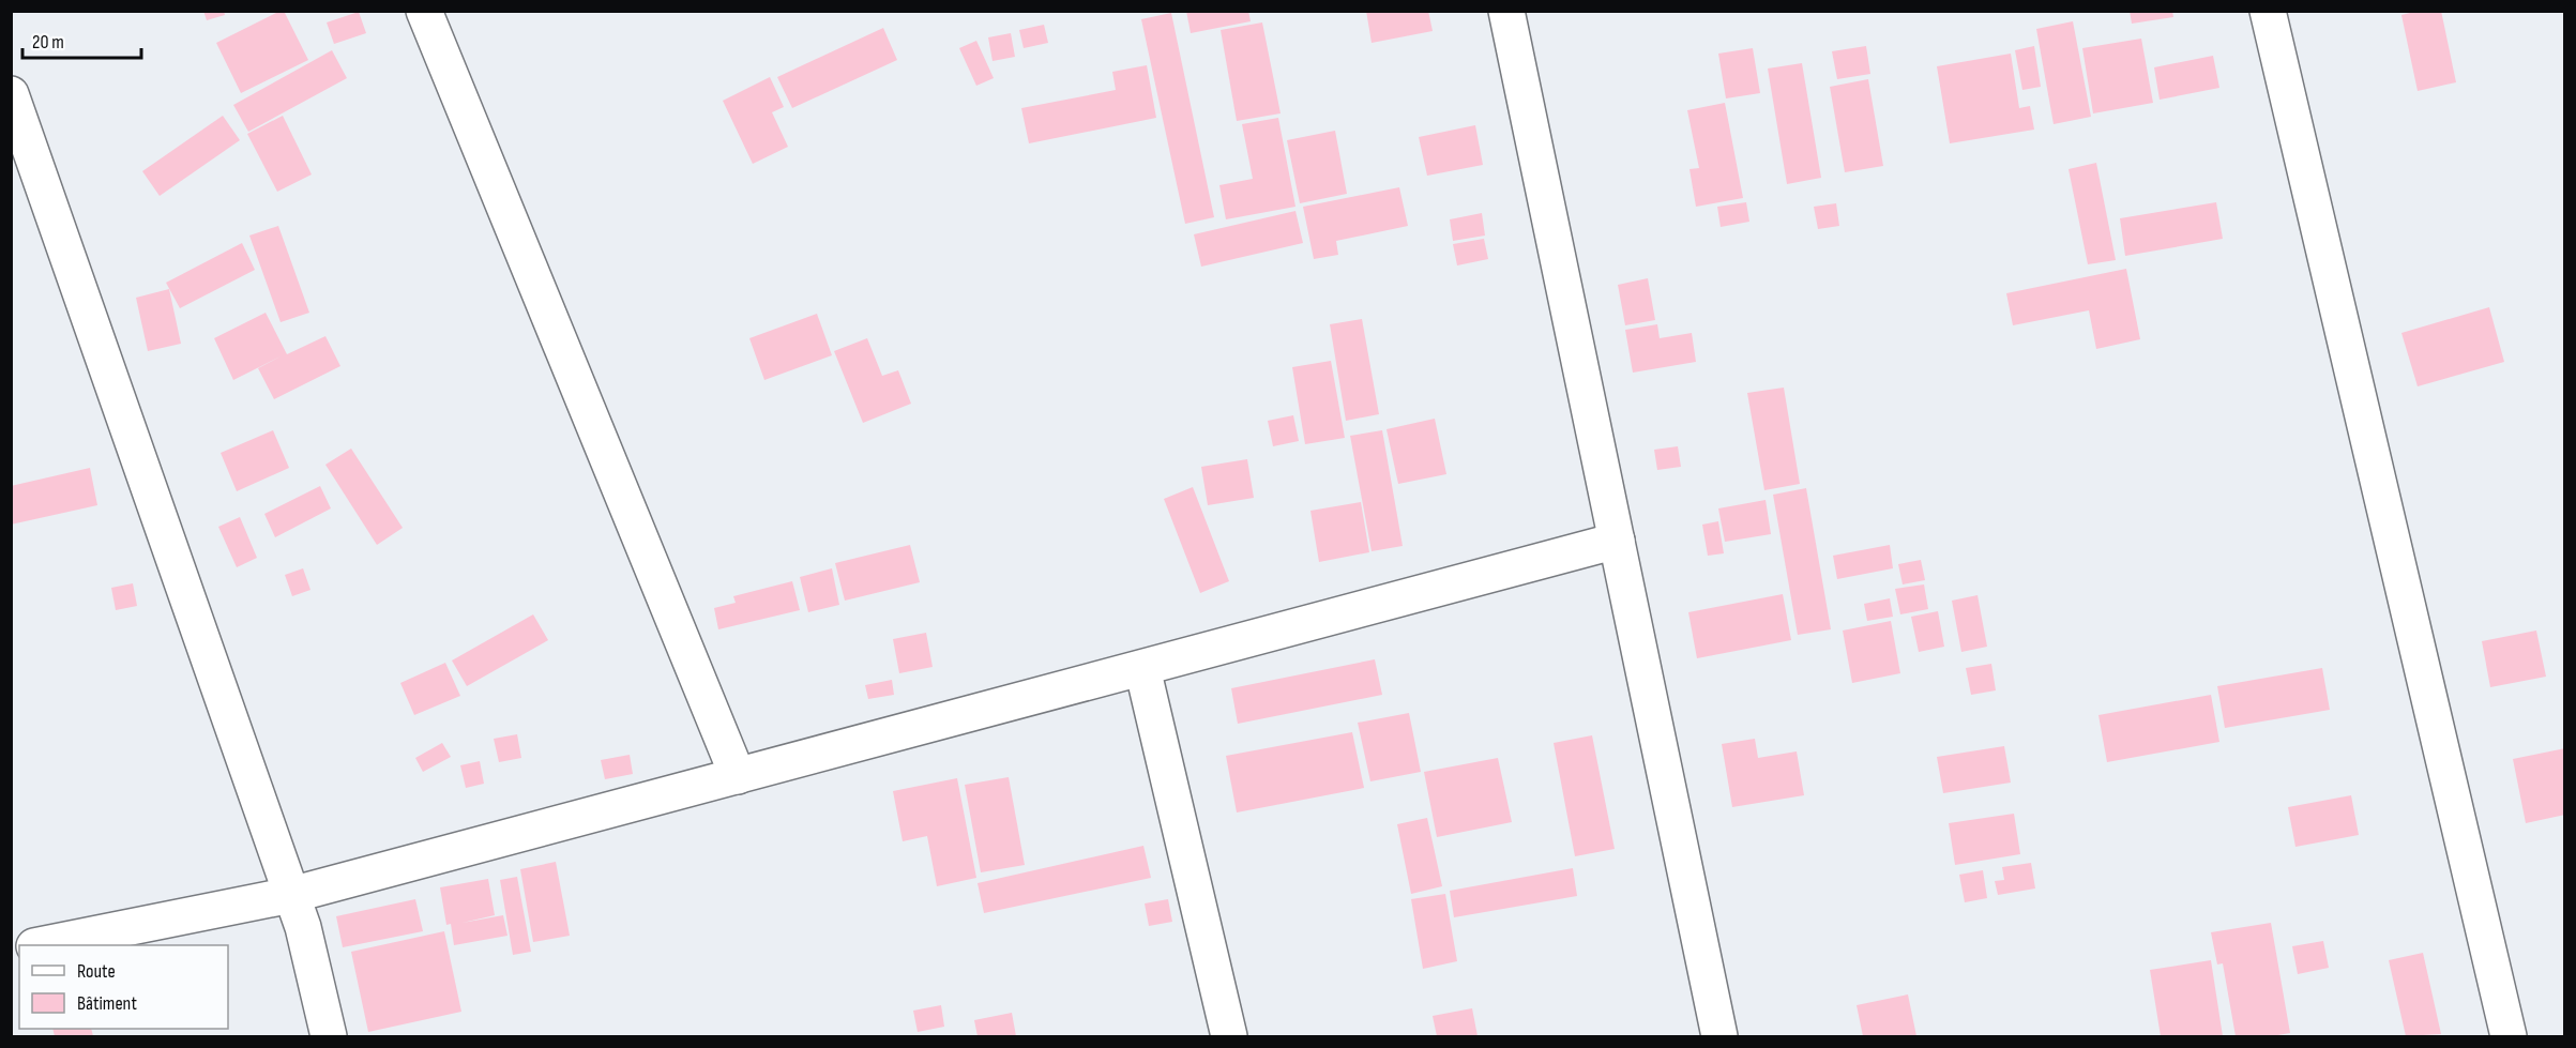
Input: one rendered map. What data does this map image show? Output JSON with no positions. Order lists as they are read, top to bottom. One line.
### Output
{"legend":["Route","Bâtiment"],"scale_bar":"20 m"}
